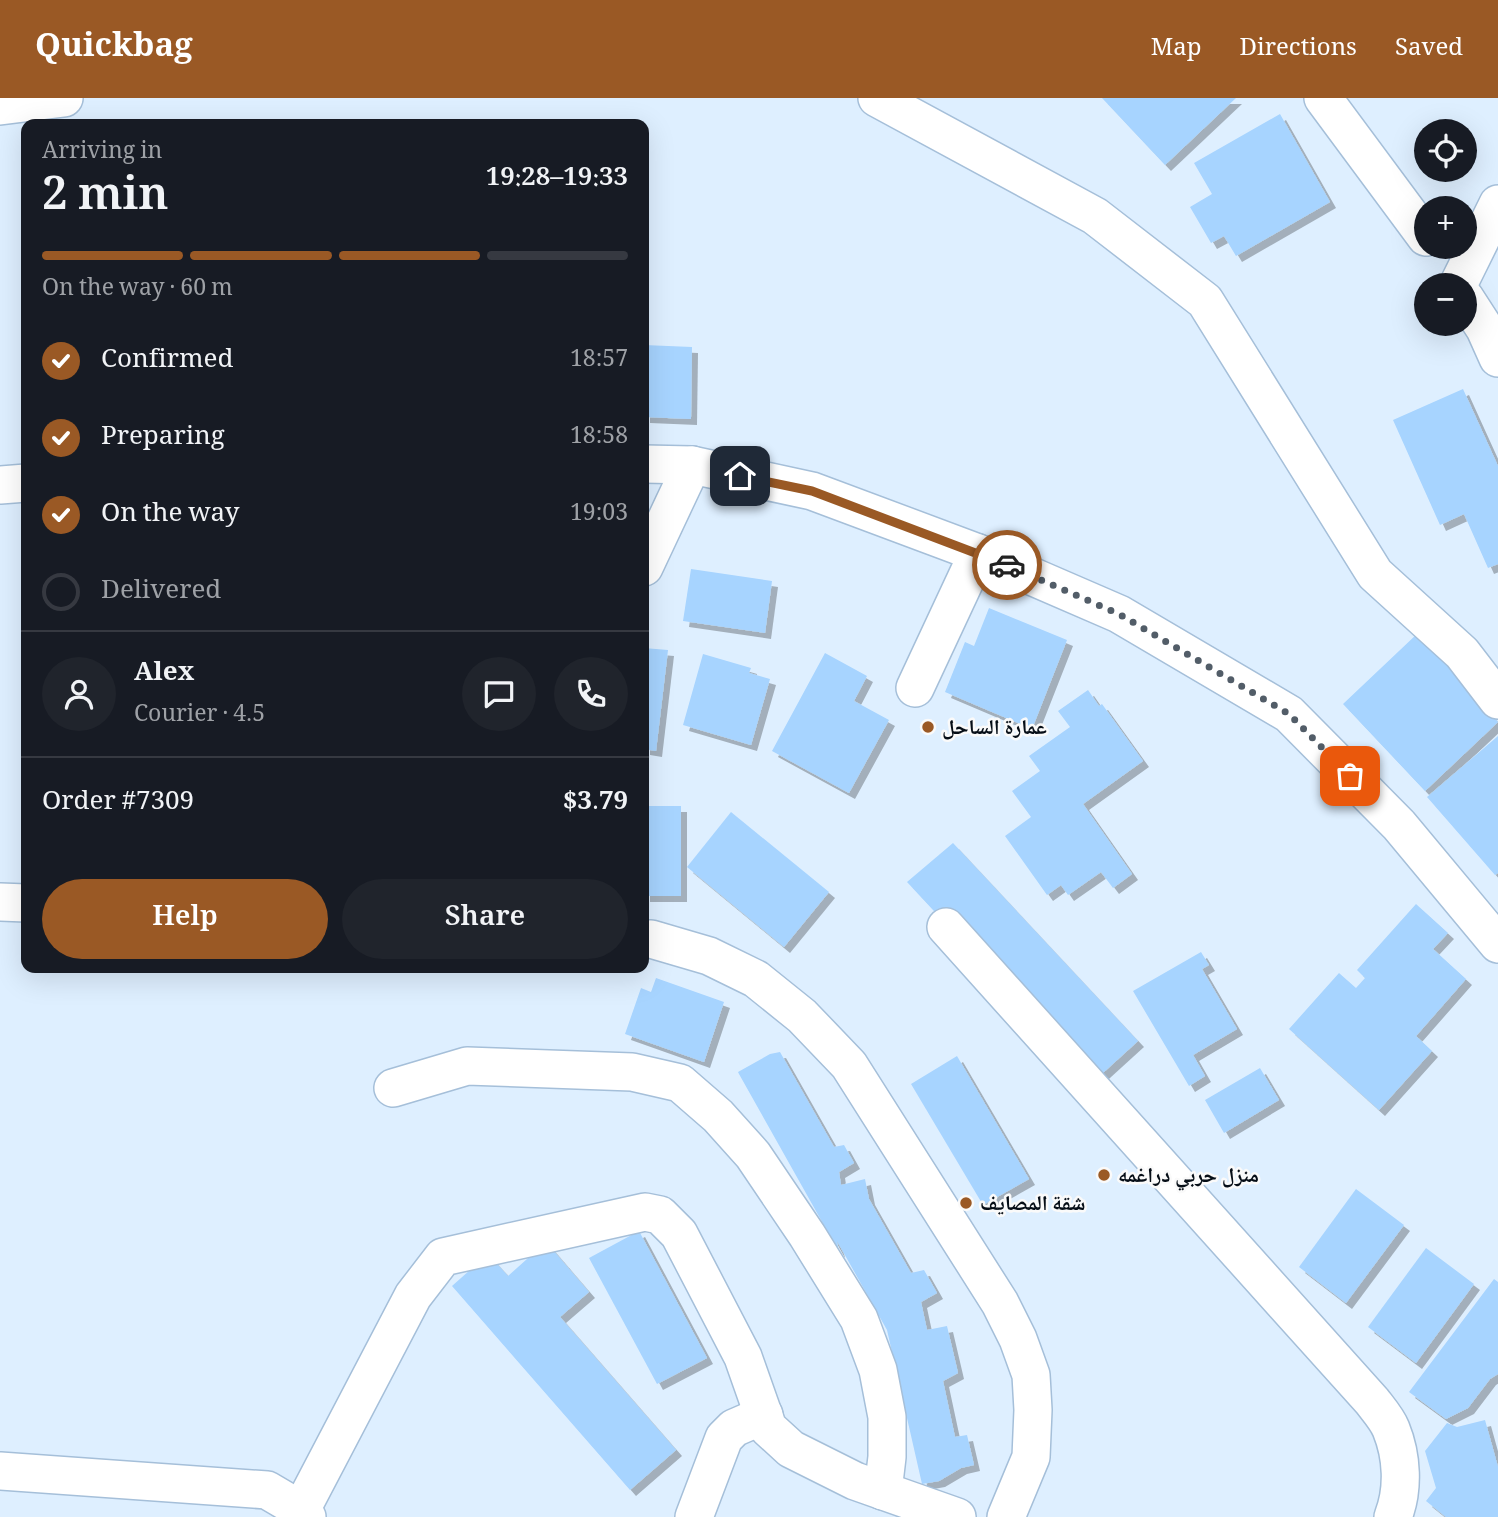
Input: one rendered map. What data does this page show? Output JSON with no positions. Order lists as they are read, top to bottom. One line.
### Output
{"places":["عمارة الساحل","منزل حربي دراغمه","شقة المصايف"],"page":{"header":"Quickbag","nav":["Map","Directions","Saved"],"map_buttons":["+","−"],"heading":["2 min","Arriving in","19:28–19:33"],"panel":["Alex","Courier · 4.5","Order #7309","$3.79"],"bar":"On the way · 60 m","list":[["Confirmed","18:57"],["Preparing","18:58"],["On the way","19:03"],"Delivered"],"buttons":["Help","Share"]}}
